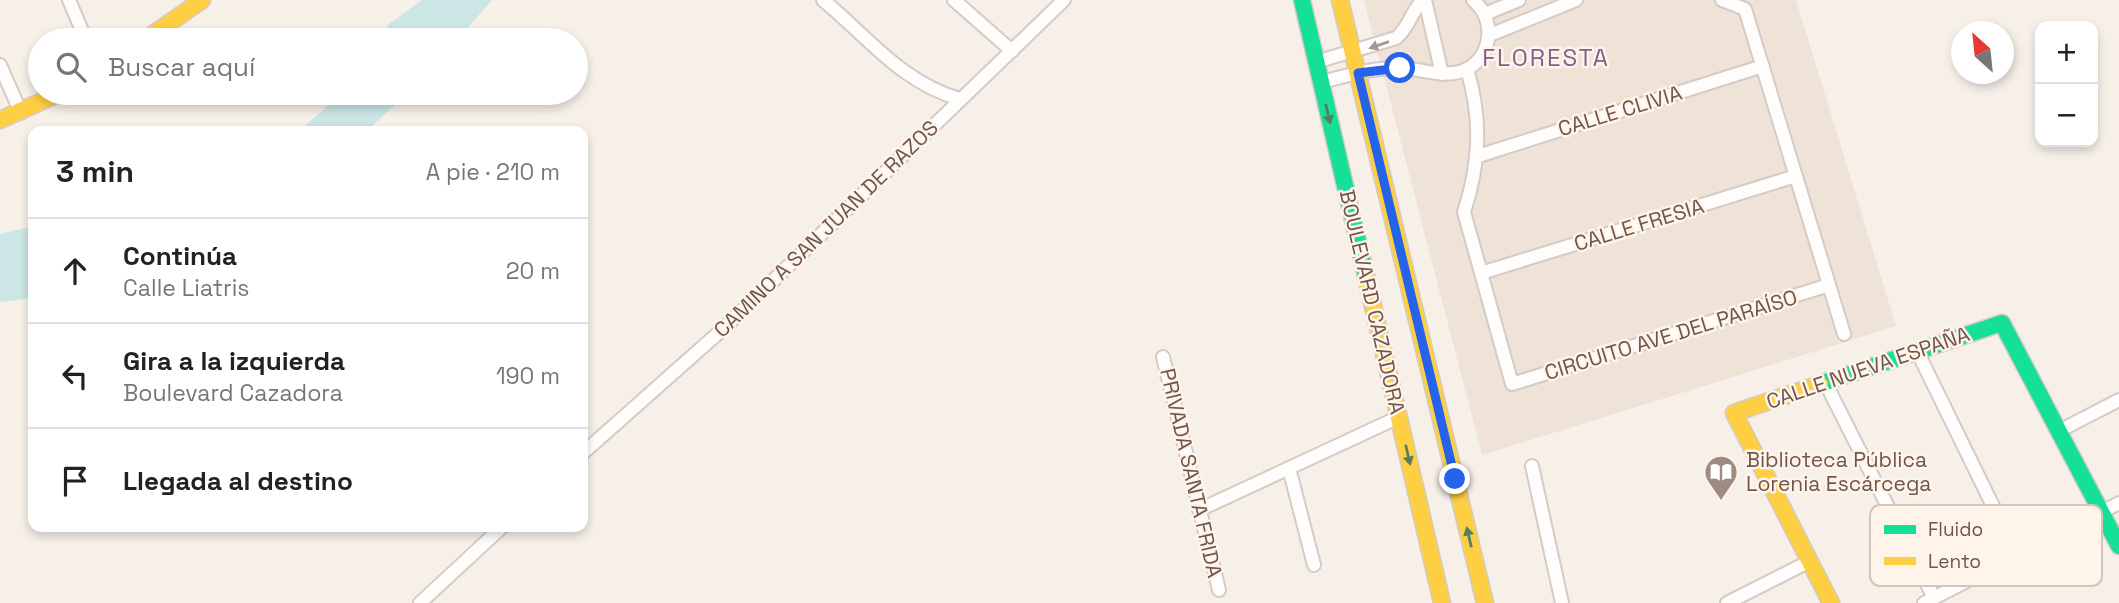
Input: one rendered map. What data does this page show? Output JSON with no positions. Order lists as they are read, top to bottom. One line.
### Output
{"streets":{"street":["CALLE CLIVIA","CALLE FRESIA","CAMINO A SAN JUAN DE RAZOS","BOULEVARD CAZADORA","CIRCUITO AVE DEL PARAÍSO","CALLE NUEVA ESPAÑA","PRIVADA SANTA FRIDA"]},"crossings":[["CALLE FRESIA","CIRCUITO AVE DEL PARAÍSO"]],"districts":["FLORESTA"],"places":{"library":["Biblioteca Pública Lorenia Escárcega"]},"legend":["Fluido","Lento"],"north":"top left","page":{"map_buttons":["+","−"],"search":"Buscar aquí","heading":["3 min","A pie · 210 m"],"list":[["Continúa","Calle Liatris","20 m"],["Gira a la izquierda","Boulevard Cazadora","190 m"],"Llegada al destino"]}}
